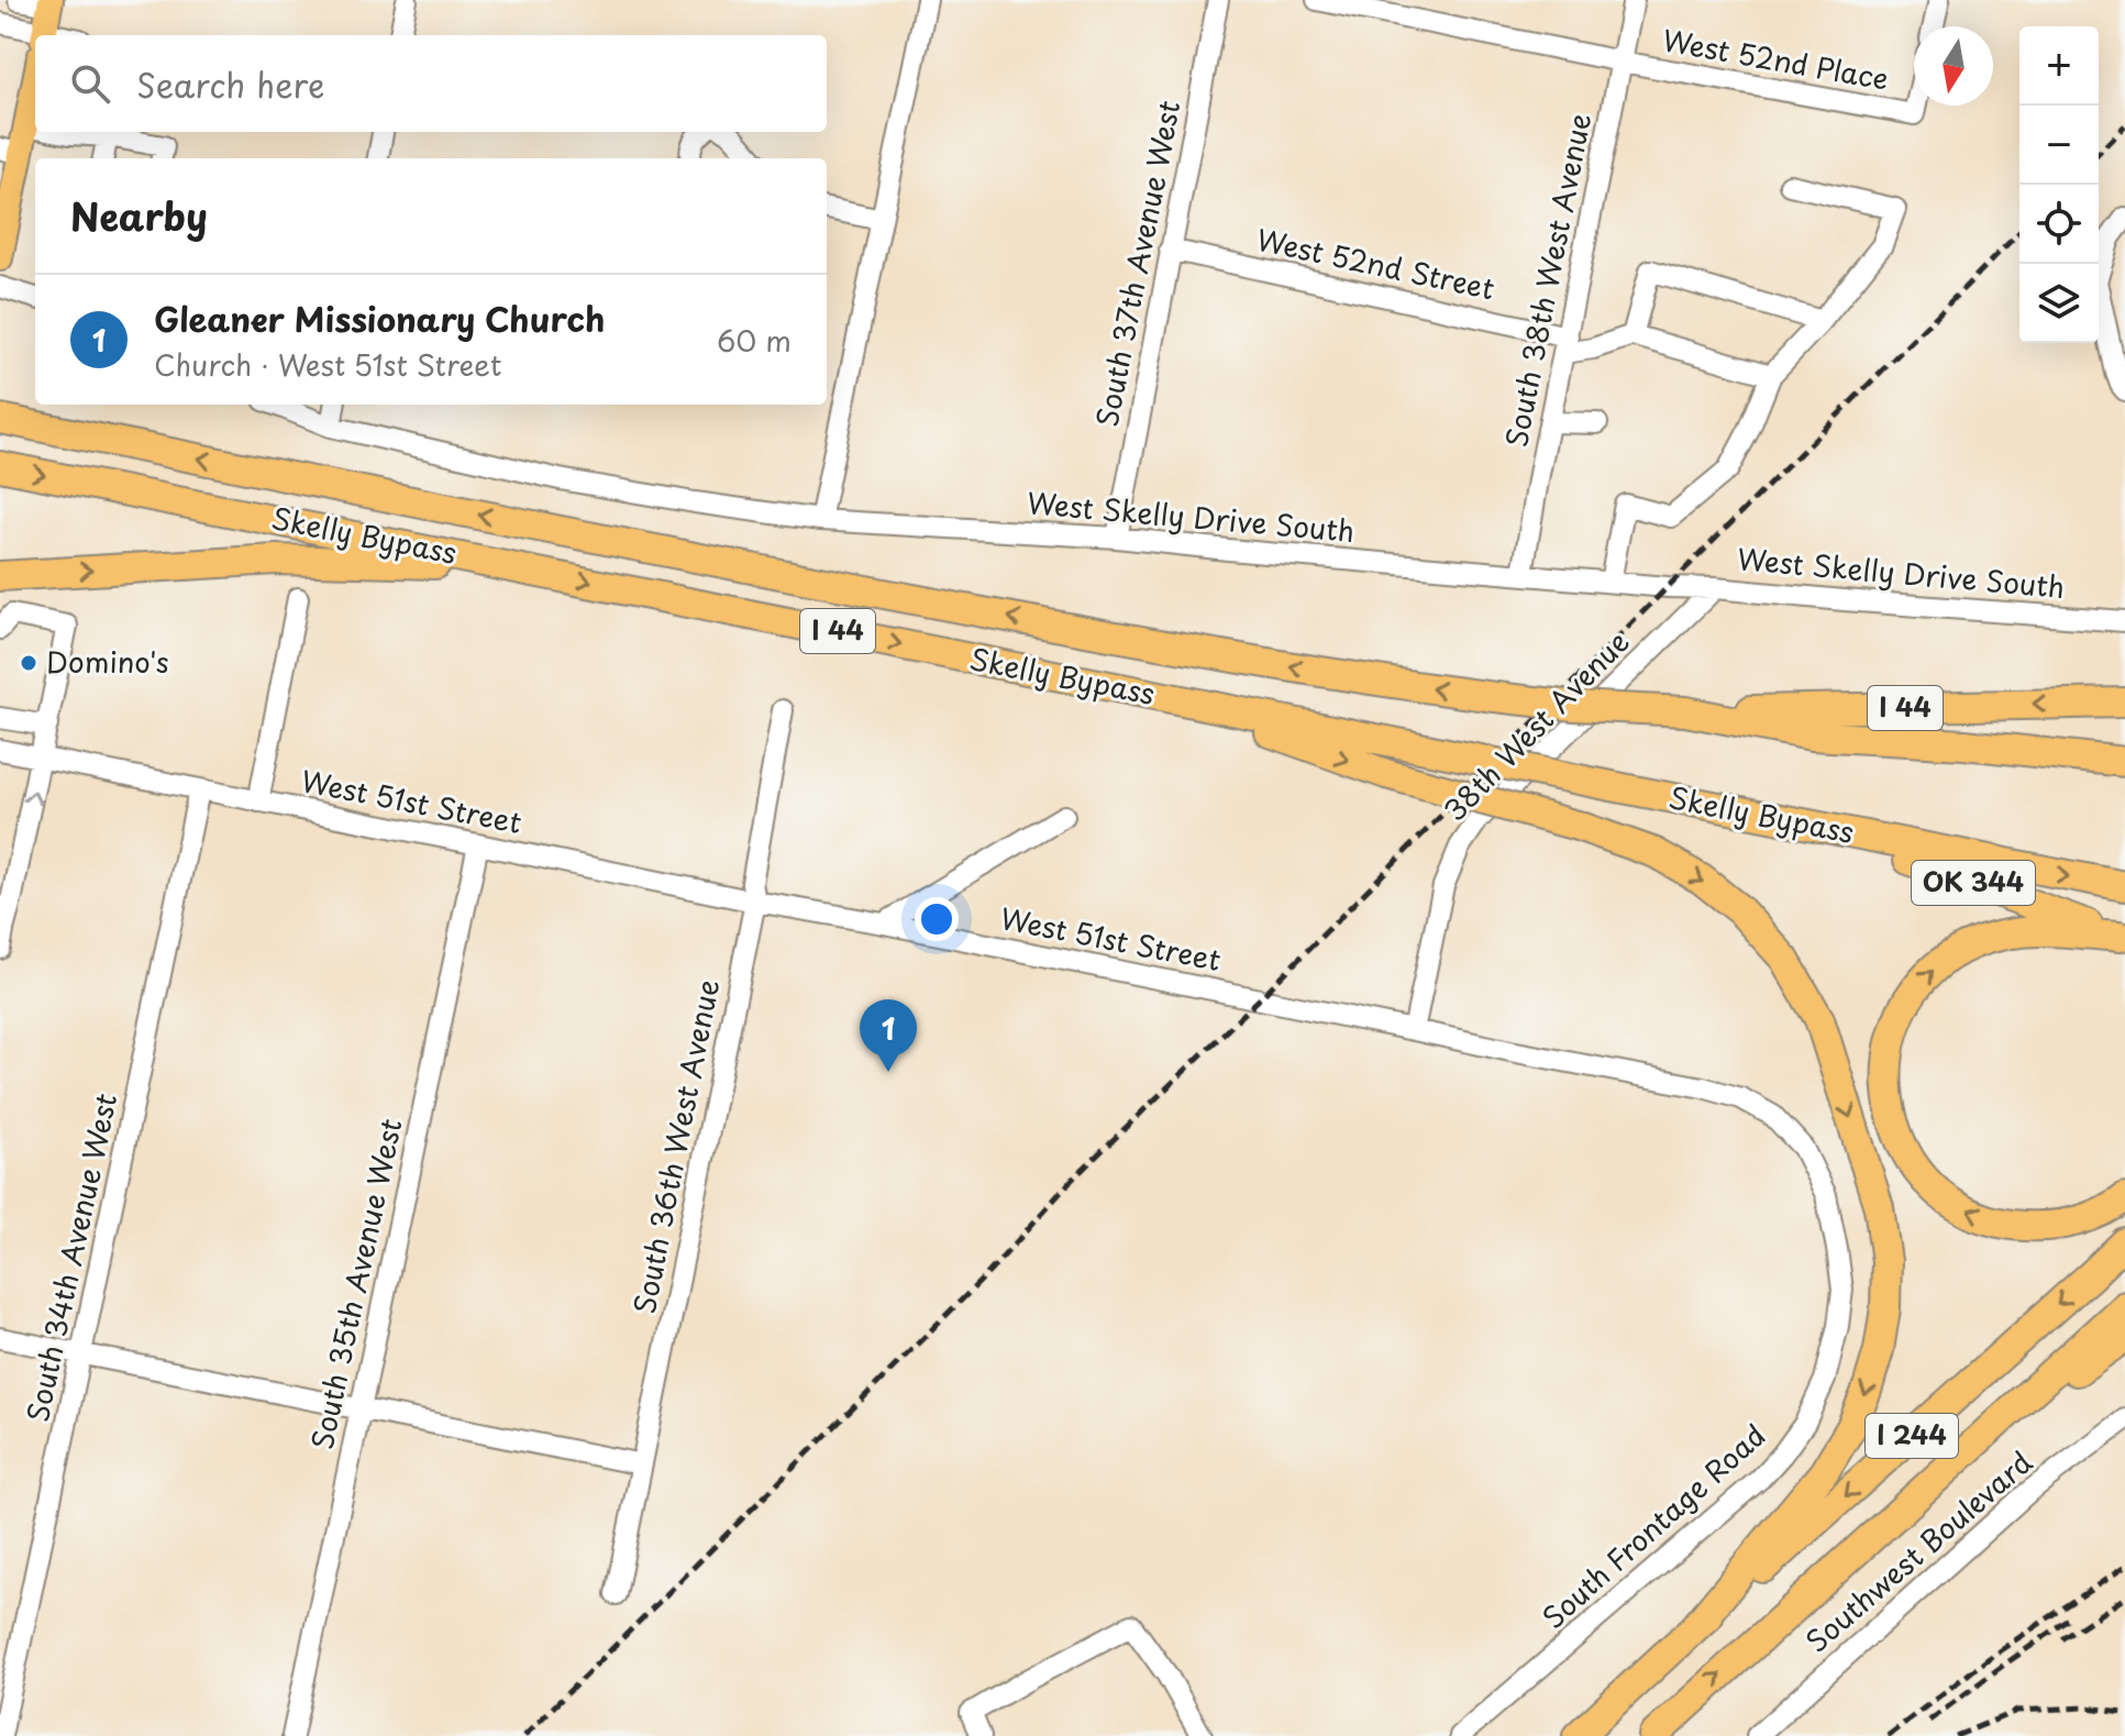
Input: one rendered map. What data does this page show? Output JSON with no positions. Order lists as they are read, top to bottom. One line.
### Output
{"streets":{"highway":["Skelly Bypass","I 44","OK 344","I 244"],"street":["West 52nd Place","South 37th Avenue West","West 52nd Street","South 38th West Avenue","West Skelly Drive South","38th West Avenue","West 51st Street","South 36th West Avenue","South 34th Avenue West","South 35th Avenue West","South Frontage Road","Southwest Boulevard"]},"crossings":[["West 52nd Place","South 38th West Avenue"],["South 37th Avenue West","West 52nd Street"],["South 37th Avenue West","West Skelly Drive South"],["West 52nd Street","South 38th West Avenue"],["South 38th West Avenue","West Skelly Drive South"],["West Skelly Drive South","38th West Avenue"],["Skelly Bypass","OK 344"],["38th West Avenue","West 51st Street"],["West 51st Street","South 36th West Avenue"],["West 51st Street","South 34th Avenue West"],["West 51st Street","South 35th Avenue West"],["West 51st Street","South Frontage Road"]],"places":["Domino's"],"north":"bottom","page":{"map_buttons":["+","−"],"search":"Search here","heading":"Nearby","list":[{"mark":"1","name":"Gleaner Missionary Church","note":"Church · West 51st Street","value":"60 m"}],"pins":"1"}}
